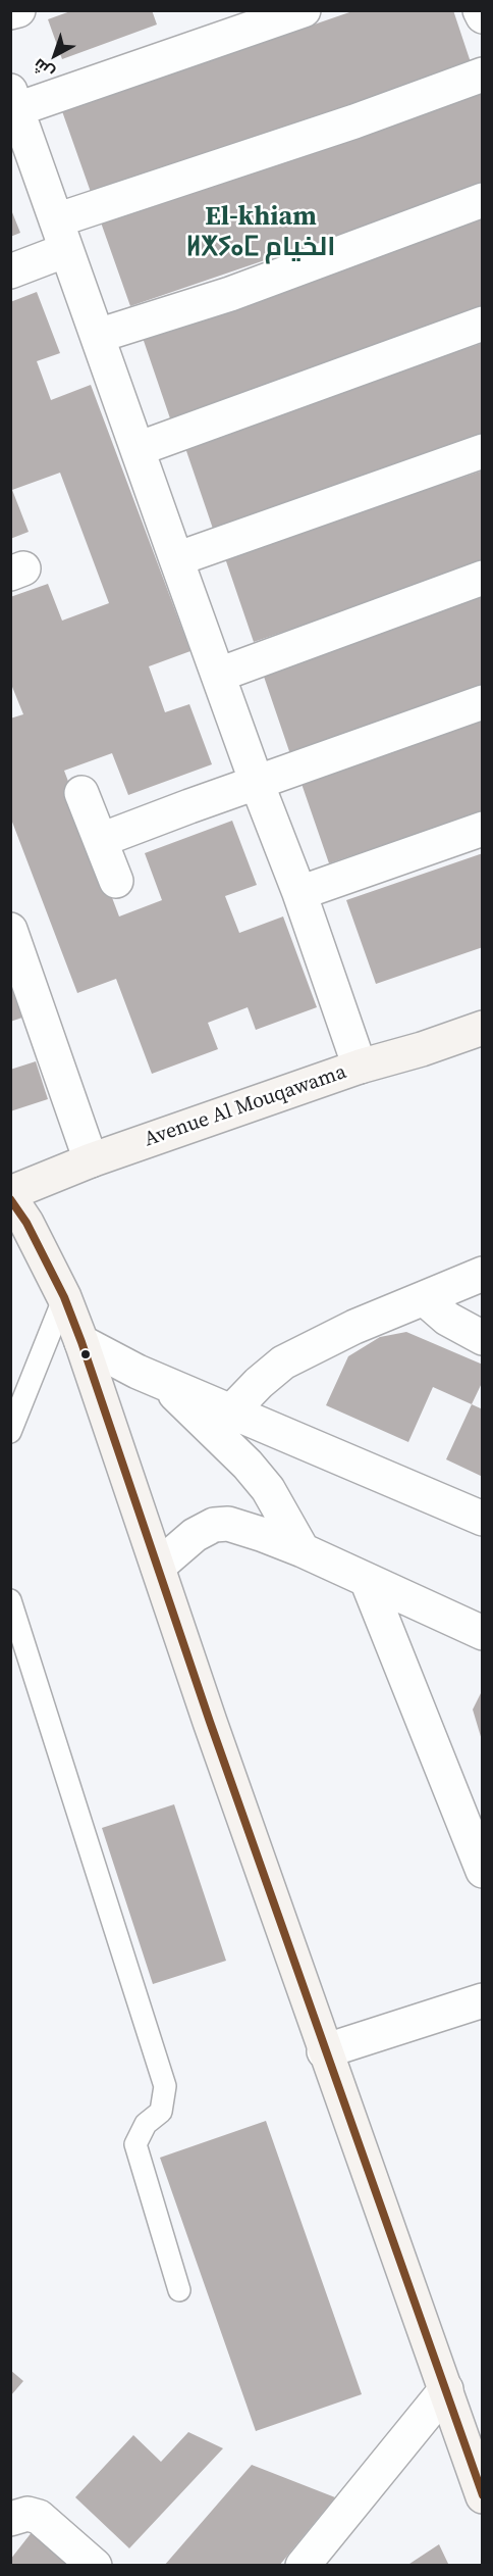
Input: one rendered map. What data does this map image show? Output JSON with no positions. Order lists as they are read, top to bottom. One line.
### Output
{"streets":{"street":["Avenue Al Mouqawama"]},"districts":["El-khiam ⵍⵅⵢⴰⵎ الخيام"],"north":"bottom left"}
